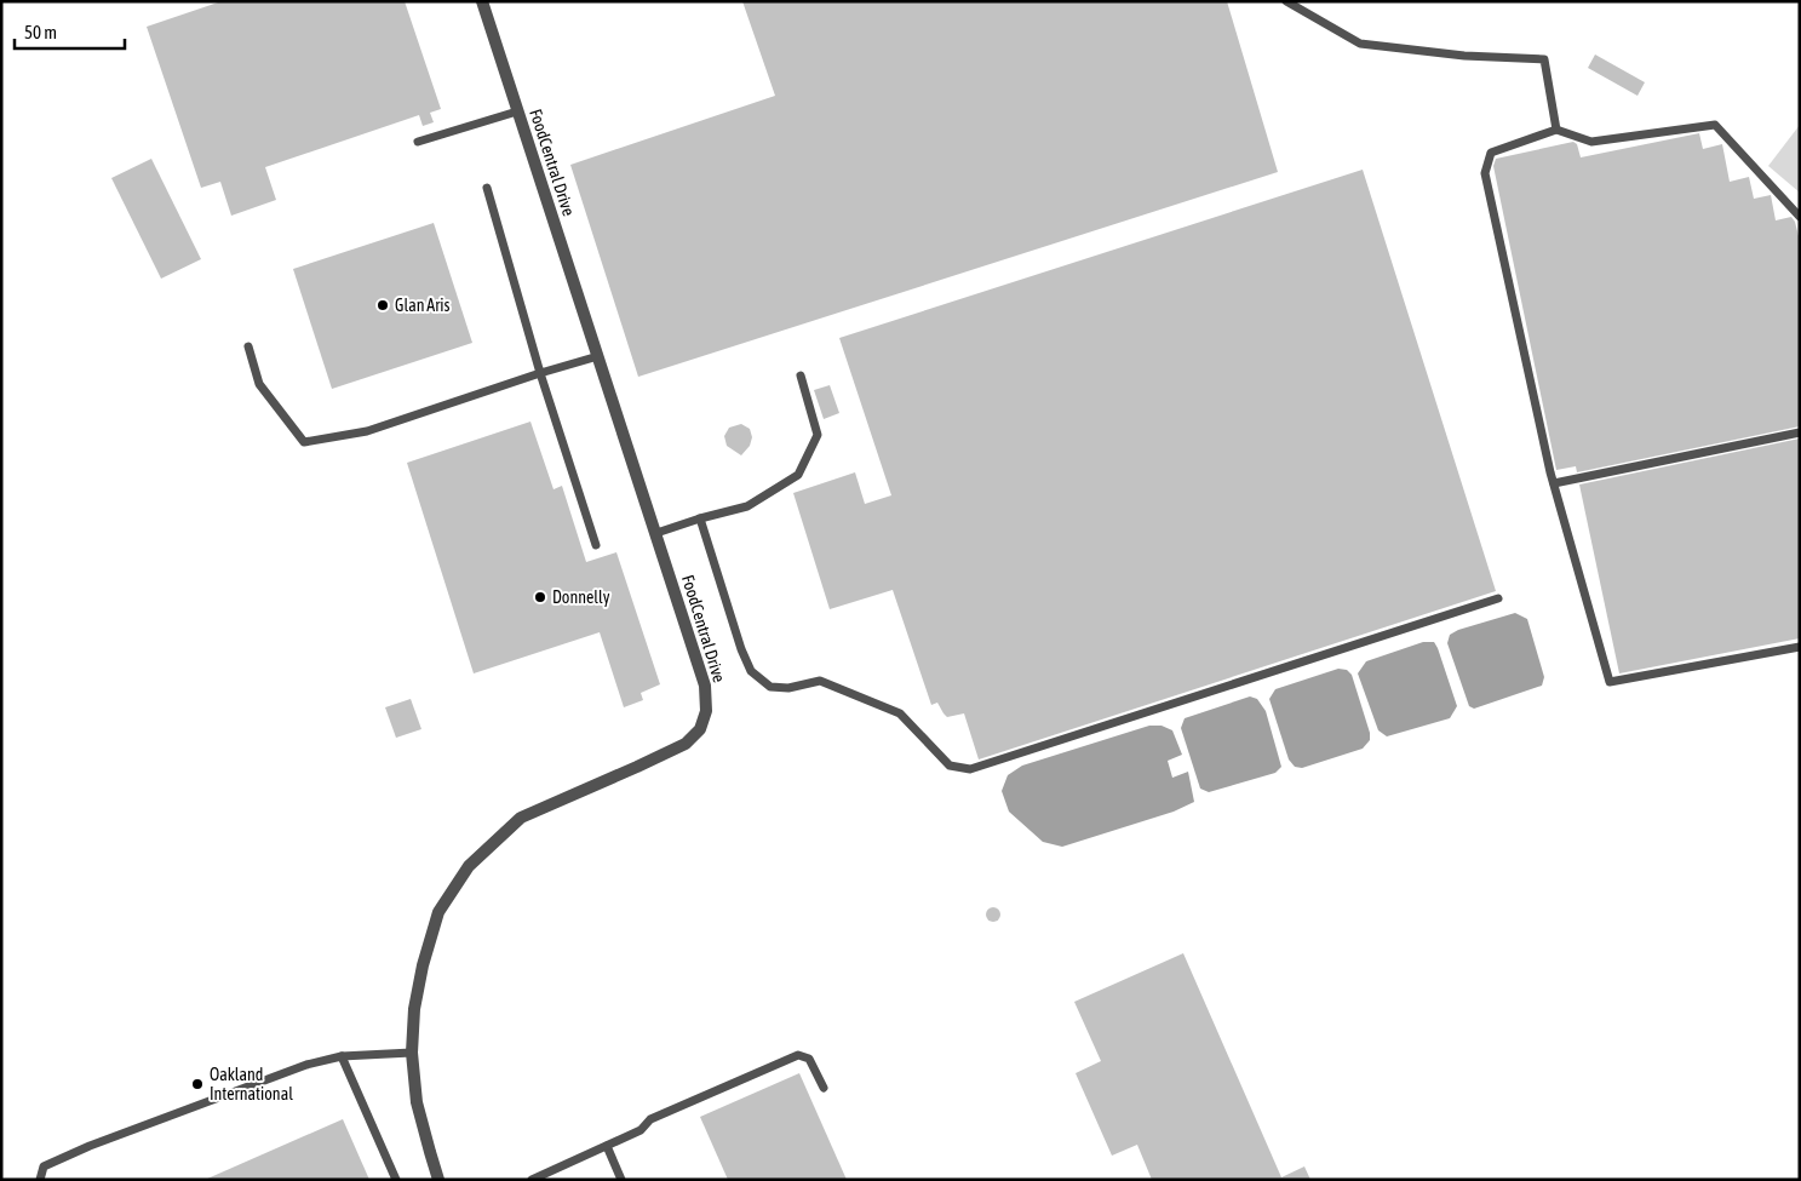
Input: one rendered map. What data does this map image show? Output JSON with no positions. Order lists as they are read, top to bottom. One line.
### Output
{"streets":{"street":["FoodCentral Drive"]},"places":["Glan Aris","Donnelly","Oakland International"],"scale_bar":"50 m"}
